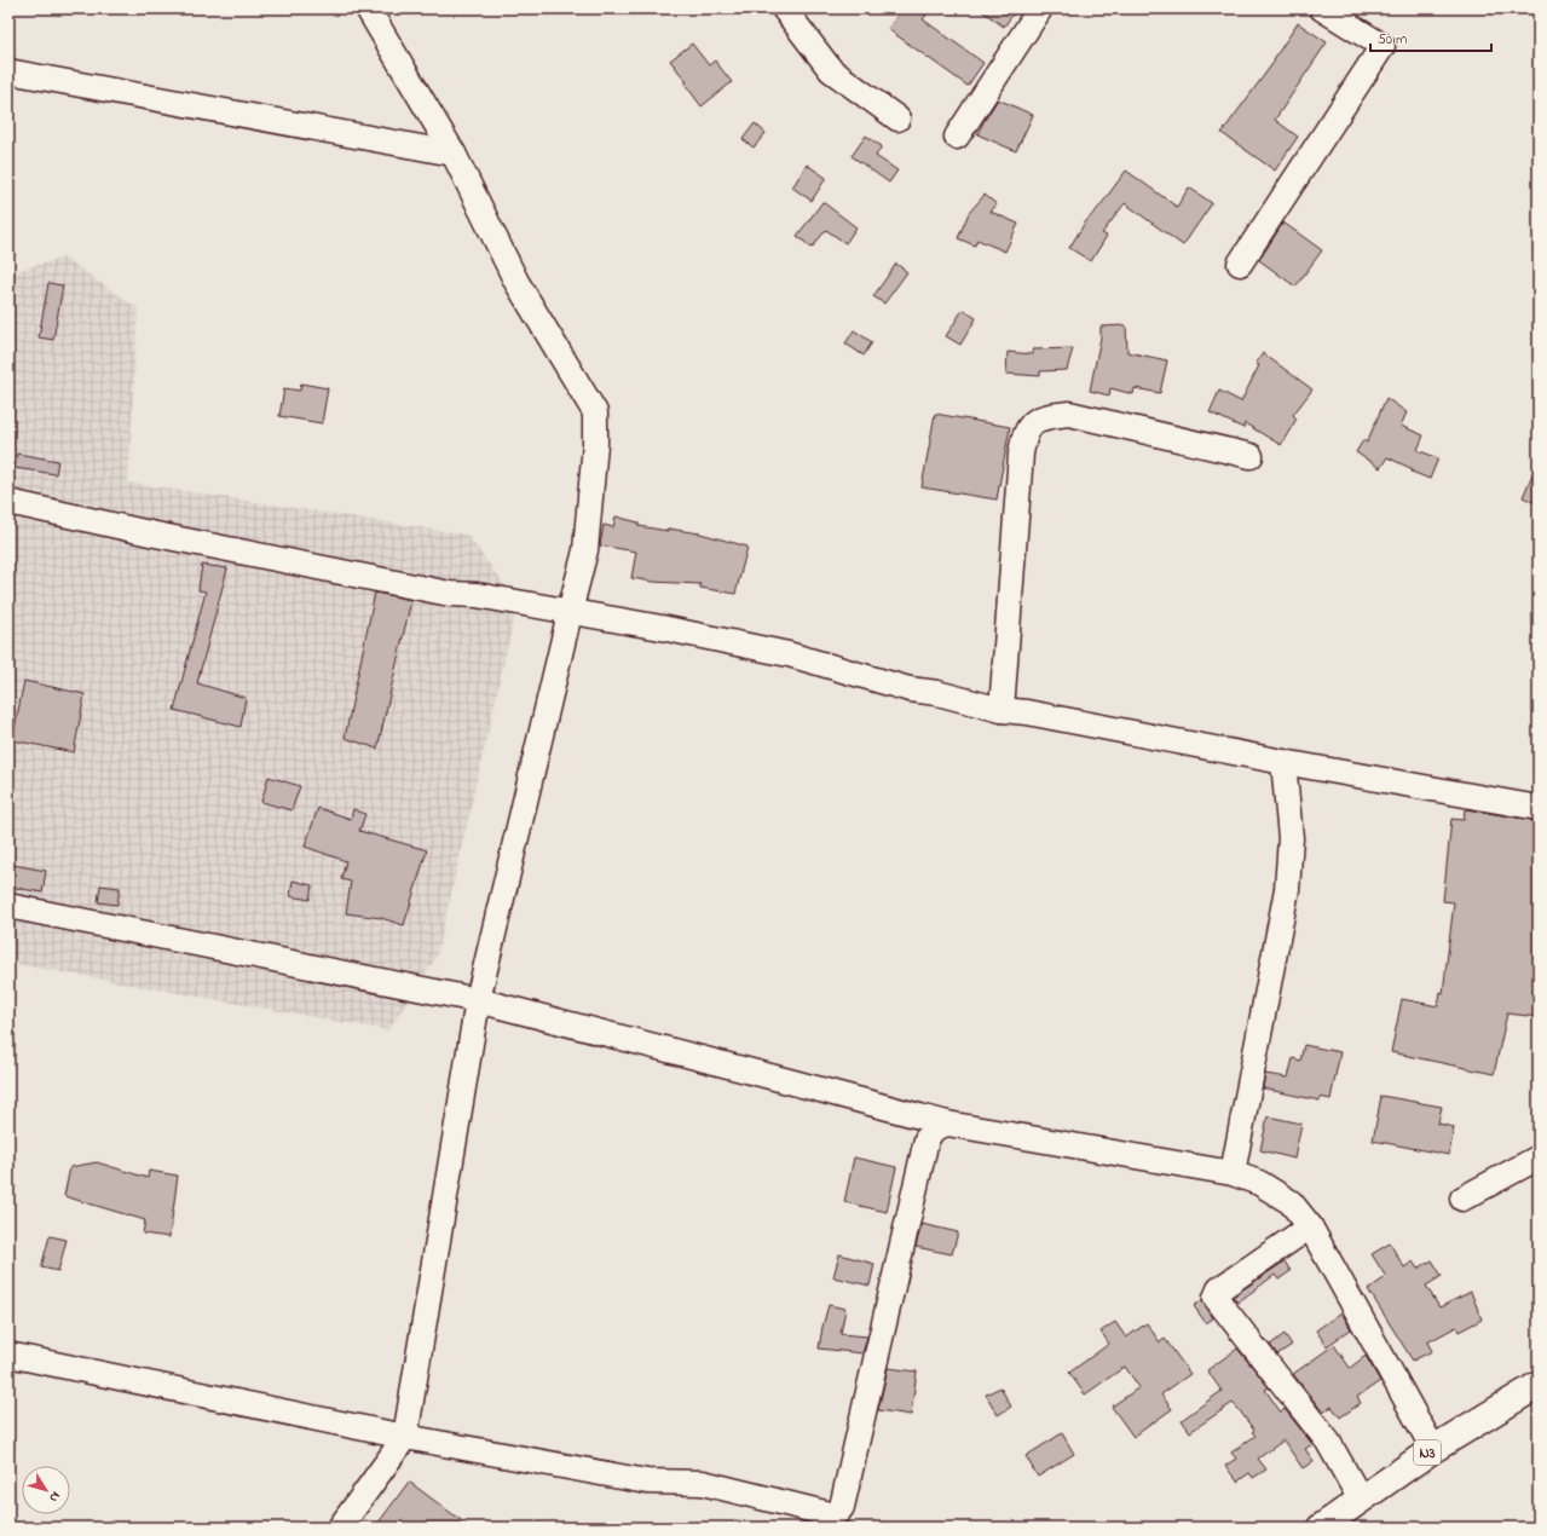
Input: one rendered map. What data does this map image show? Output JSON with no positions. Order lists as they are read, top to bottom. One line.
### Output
{"streets":{"highway":["N3"]},"scale_bar":"50 m","north":"bottom right"}
